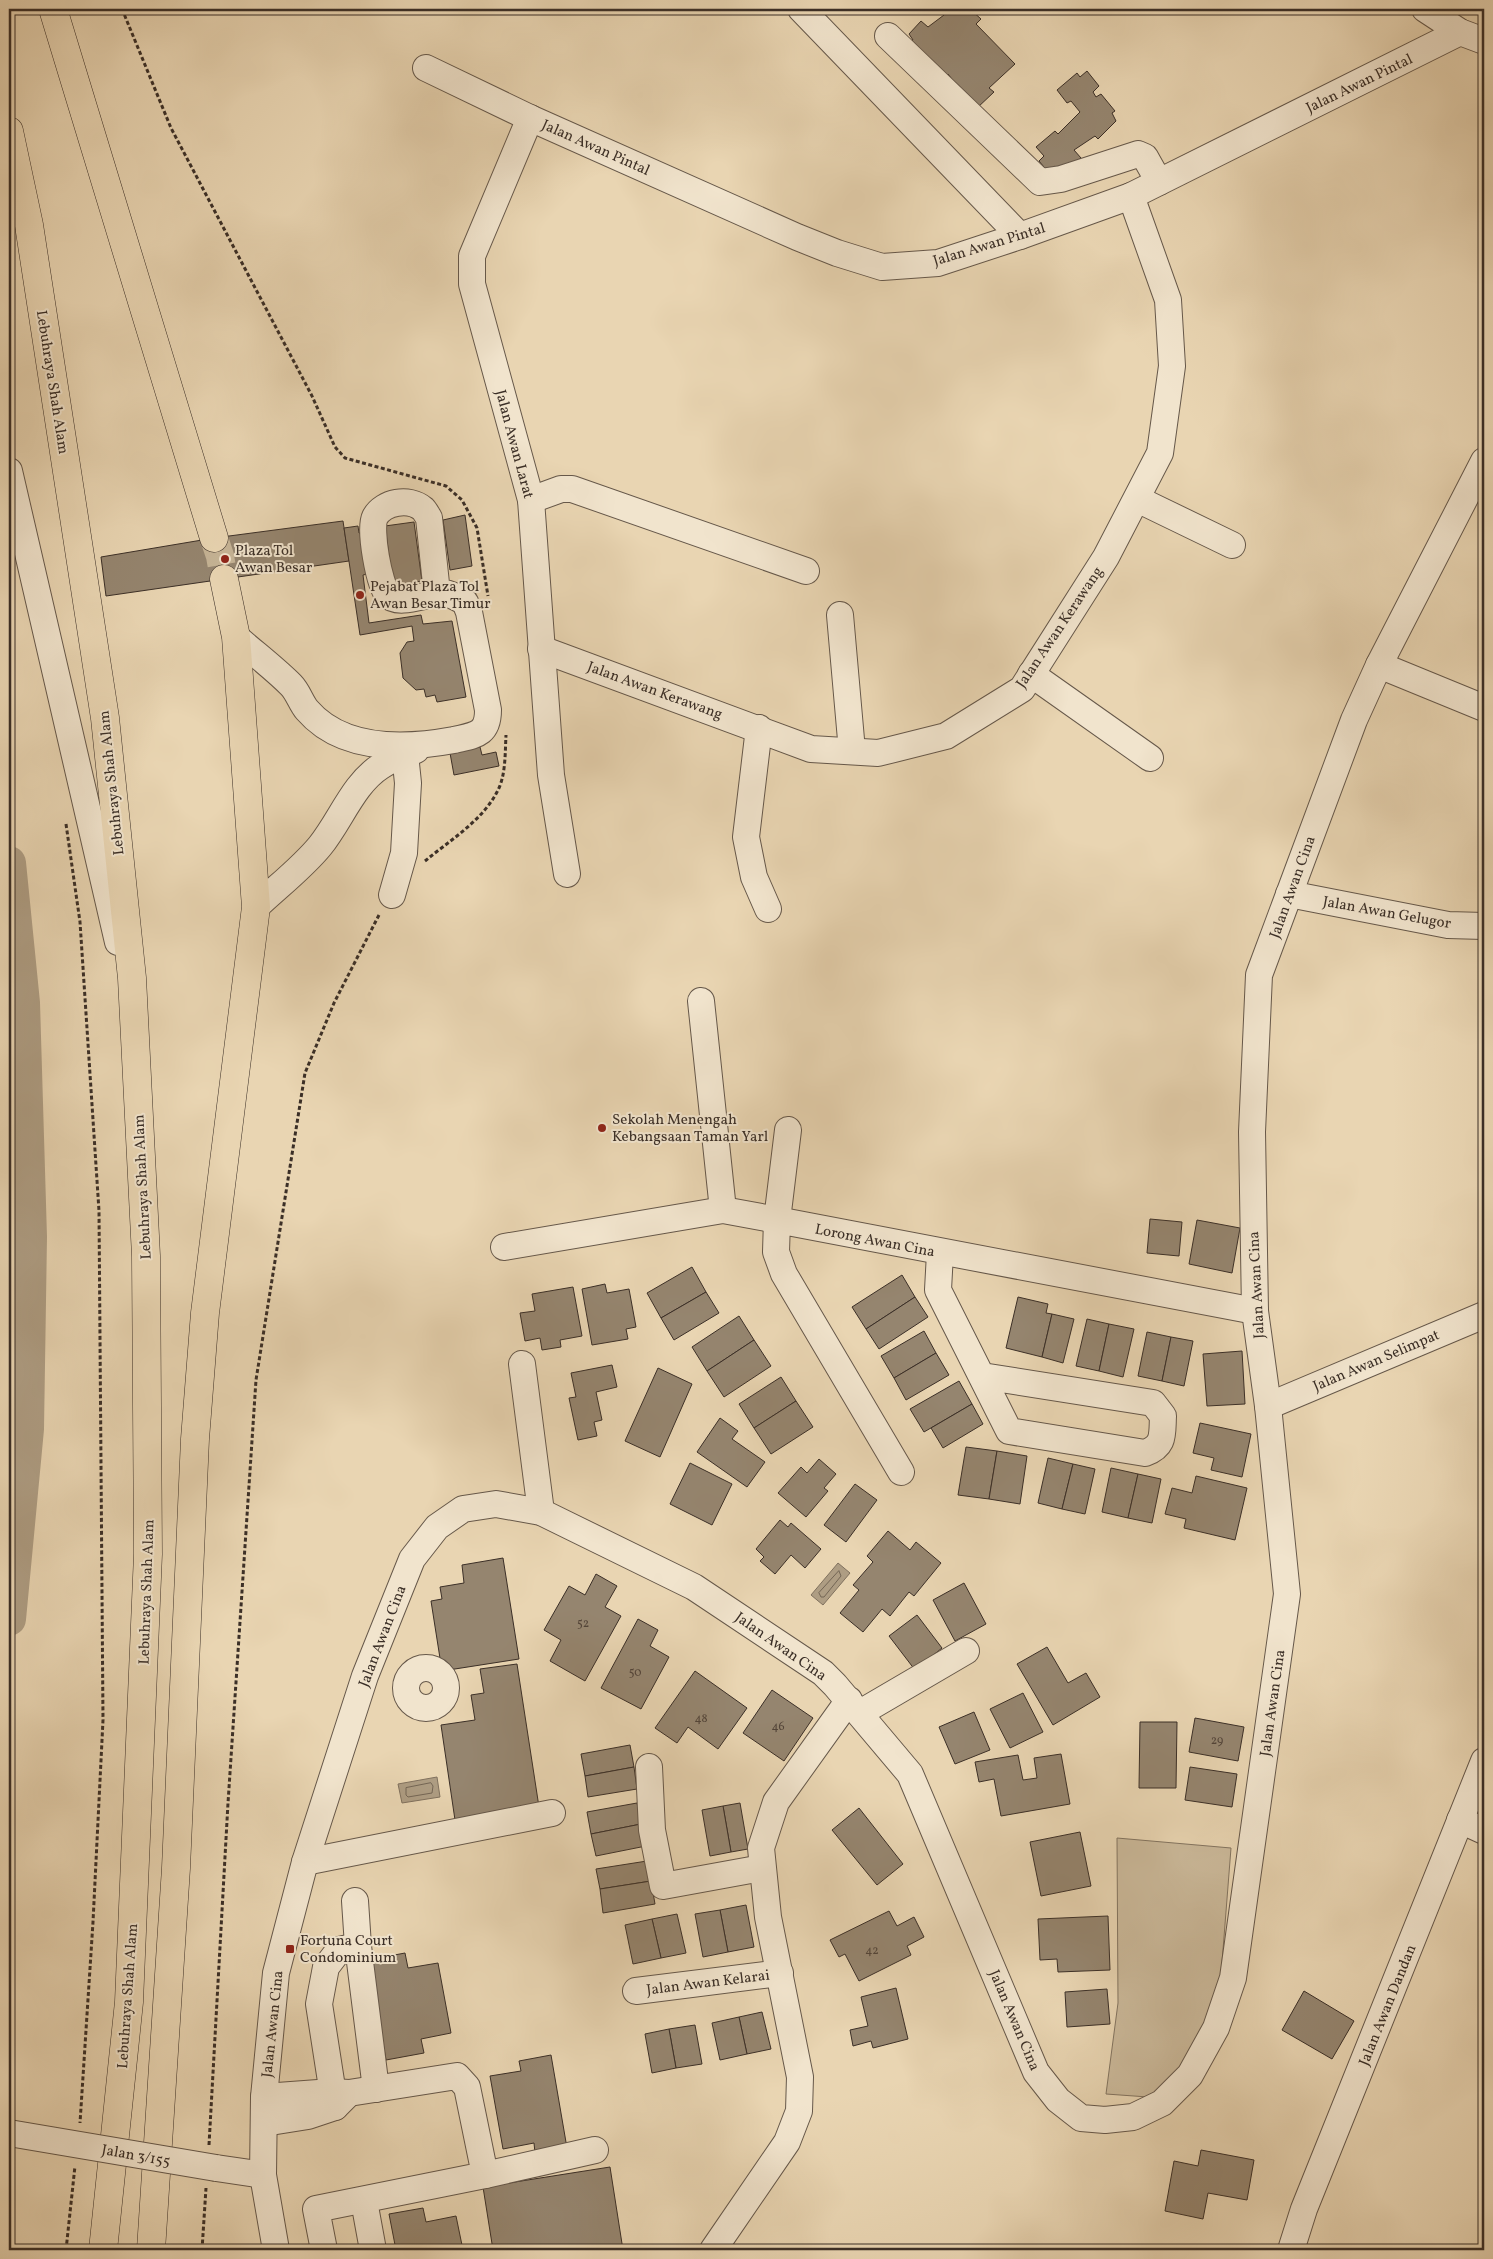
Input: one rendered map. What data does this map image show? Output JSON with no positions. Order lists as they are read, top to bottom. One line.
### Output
{"streets":{"highway":["Lebuhraya Shah Alam"],"street":["Jalan Awan Pintal","Jalan Awan Larat","Jalan Awan Kerawang","Jalan Awan Cina","Jalan Awan Gelugor","Lorong Awan Cina","Jalan Awan Selimpat","Jalan Awan Kelarai","Jalan Awan Dandan","Jalan 3/155"]},"crossings":[["Jalan Awan Pintal","Jalan Awan Larat"],["Jalan Awan Pintal","Jalan Awan Kerawang"],["Jalan Awan Larat","Jalan Awan Kerawang"],["Jalan Awan Cina","Jalan Awan Gelugor"],["Jalan Awan Cina","Lorong Awan Cina"],["Jalan Awan Cina","Jalan Awan Selimpat"],["Jalan Awan Cina","Jalan Awan Kelarai"],["Jalan Awan Cina","Jalan 3/155"]],"places":{"other":["Plaza Tol Awan Besar","Pejabat Plaza Tol Awan Besar Timur","Sekolah Menengah Kebangsaan Taman Yarl"],"transit":["Fortuna Court Condominium"]},"house_numbers":["52","50","48","46","29","42"]}
